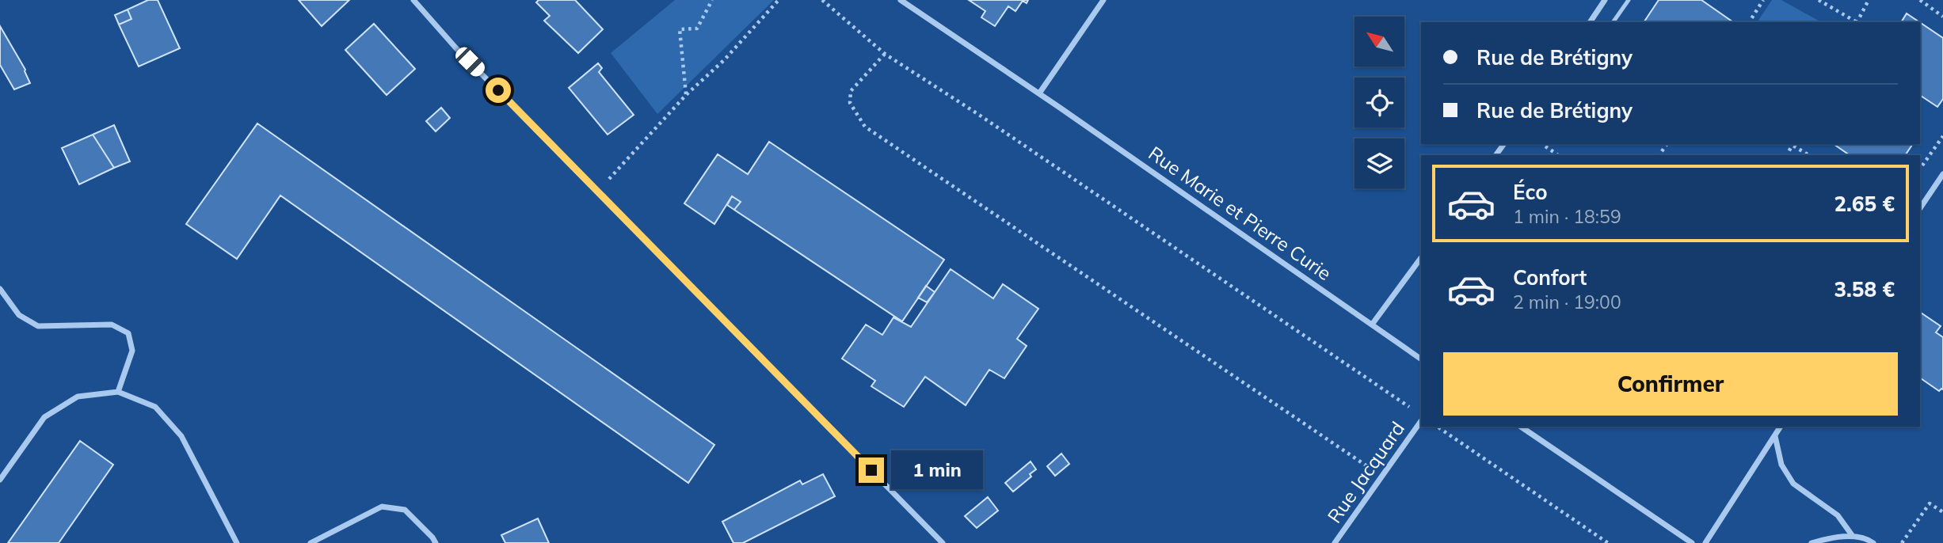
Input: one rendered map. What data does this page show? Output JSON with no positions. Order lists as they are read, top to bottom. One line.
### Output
{"streets":{"street":["Rue Marie et Pierre Curie","Rue Jacquard"]},"north":"top left","page":{"banner":["Rue de Brétigny","Rue de Brétigny"],"list":[{"name":"Éco","note":"1 min · 18:59","value":"2.65 €"},{"name":"Confort","note":"2 min · 19:00","value":"3.58 €"}],"buttons":"Confirmer","bubble":"1 min"}}
